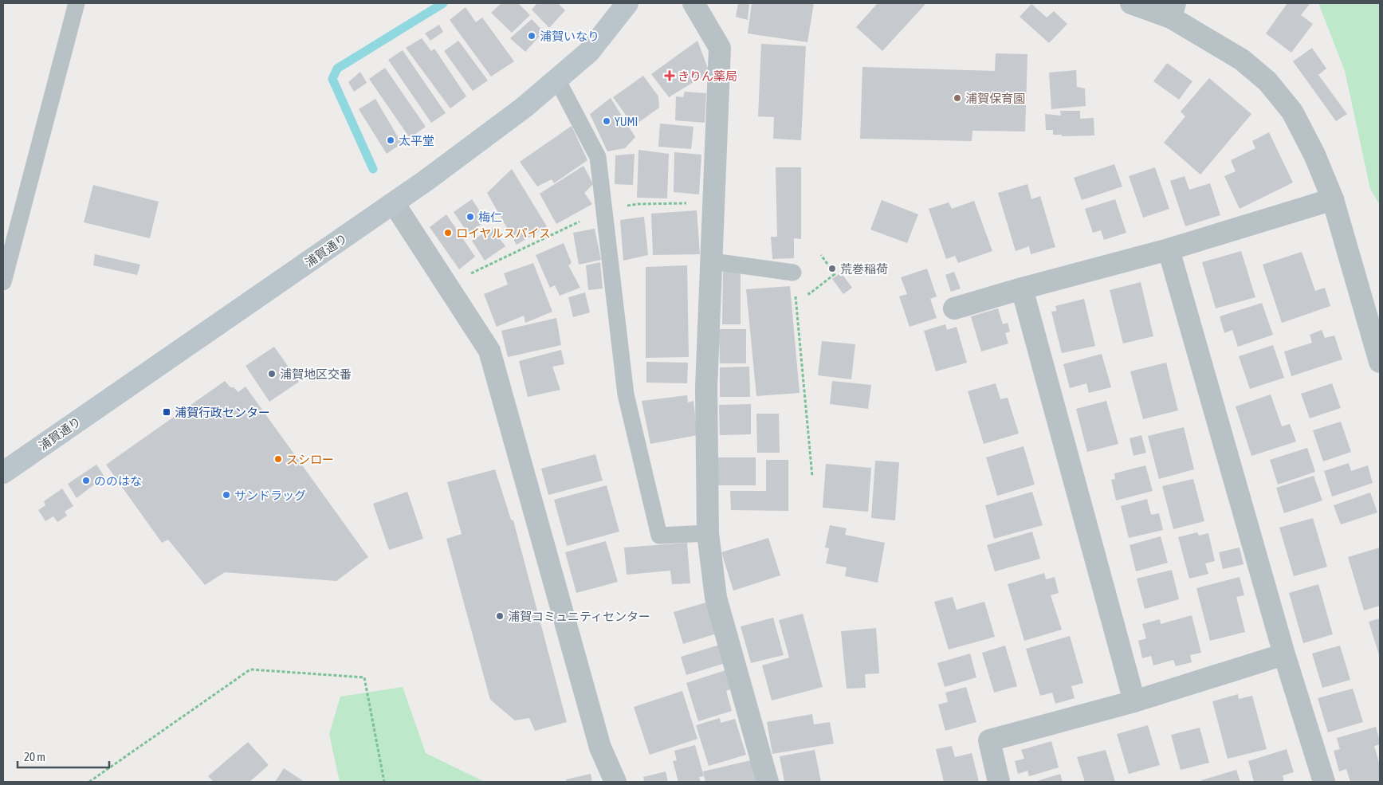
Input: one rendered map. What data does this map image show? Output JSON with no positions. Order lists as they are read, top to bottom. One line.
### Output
{"streets":{"main road":["浦賀通り"]},"places":{"other":["浦賀いなり","浦賀保育園","YUMI","太平堂","梅仁","ロイヤルスパイス","荒巻稲荷","浦賀地区交番","スシロー","ののはな","サンドラッグ","浦賀コミュニティセンター"],"health":["きりん薬局"],"transit":["浦賀行政センター"]},"scale_bar":"20 m"}
